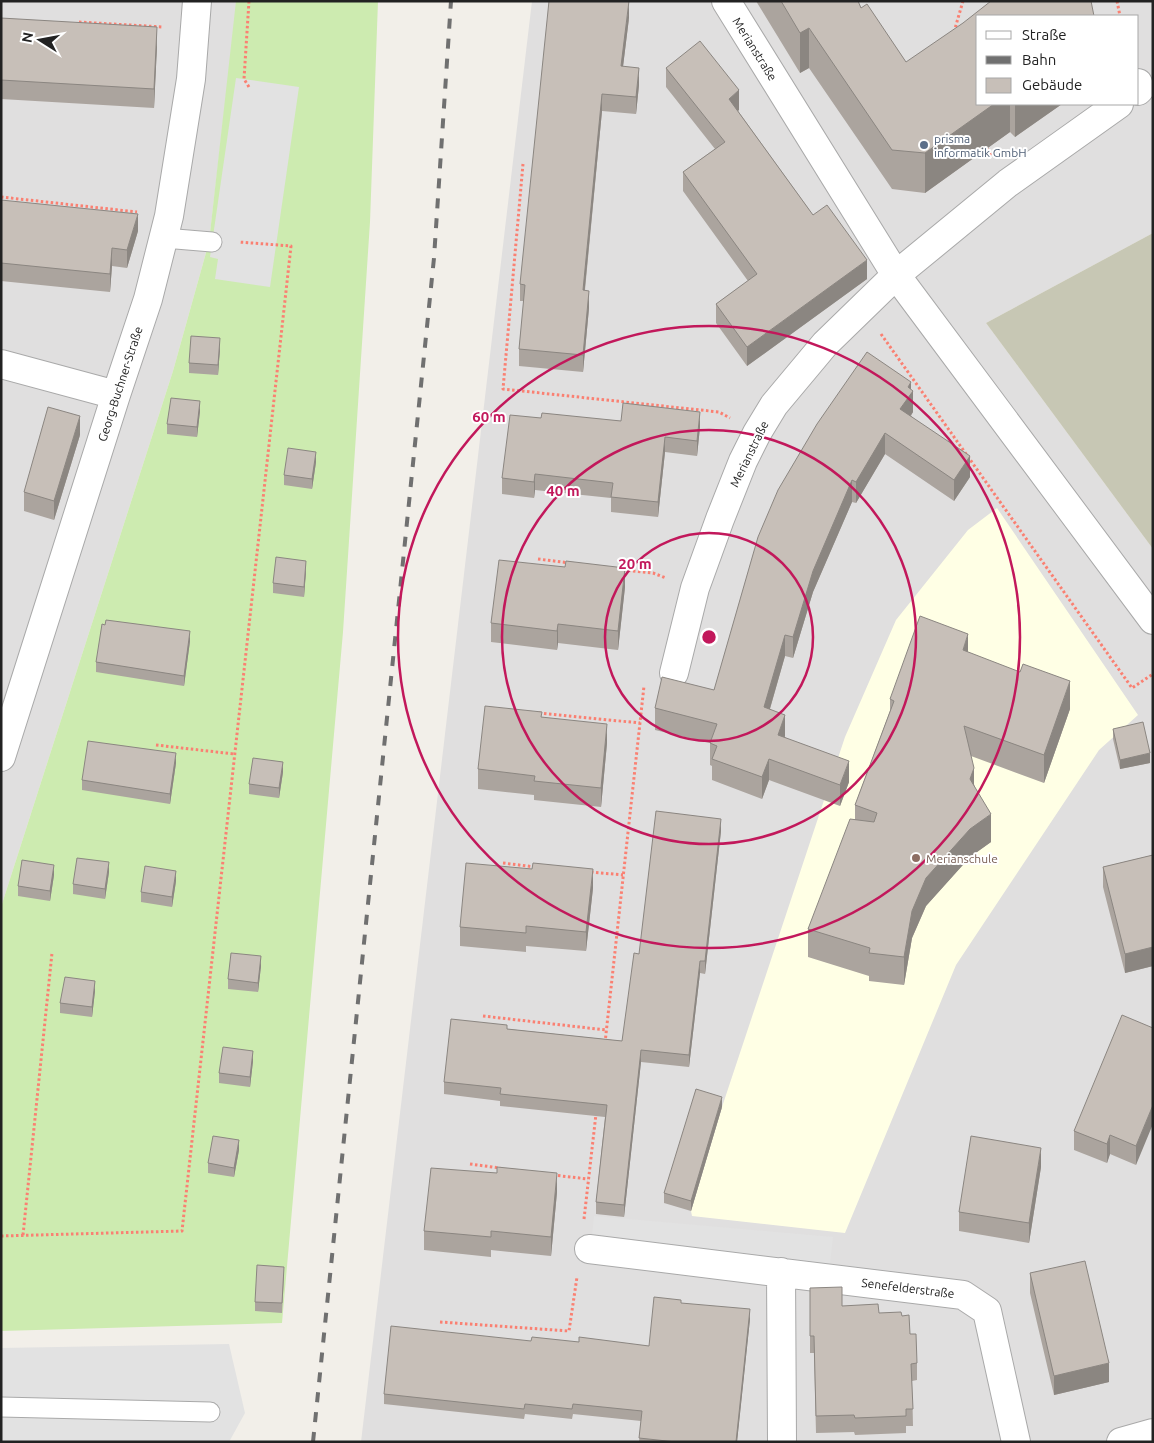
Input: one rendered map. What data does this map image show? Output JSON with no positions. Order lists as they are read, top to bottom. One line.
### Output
{"streets":{"street":["Merianstraße","Georg-Buchner-Straße","Senefelderstraße"]},"places":["prisma informatik GmbH","Merianschule"],"legend":["Straße","Bahn","Gebäude"],"north":"left","rings":["60 m","40 m","20 m"]}
